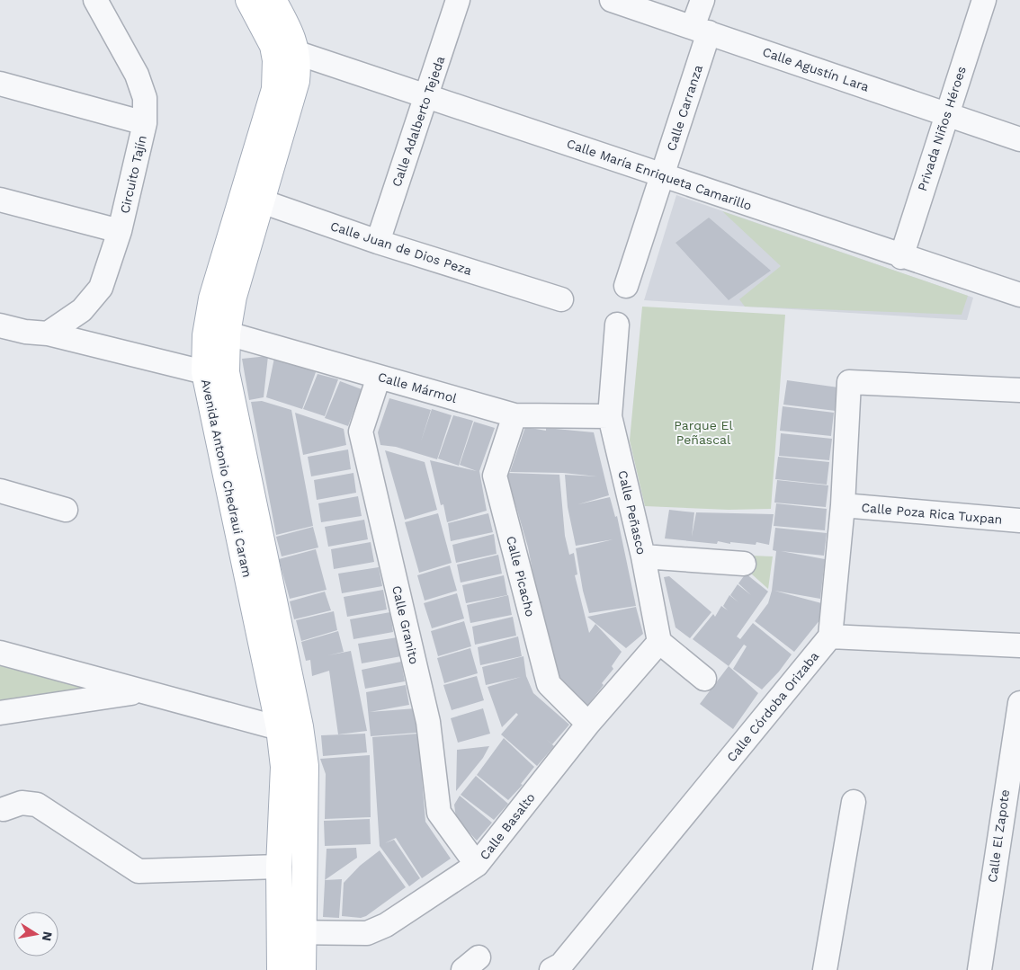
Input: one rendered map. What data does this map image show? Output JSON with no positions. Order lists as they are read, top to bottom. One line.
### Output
{"streets":{"main road":["Avenida Antonio Chedraui Caram"],"street":["Calle Agustín Lara","Calle Carranza","Calle Adalberto Tejeda","Privada Niños Héroes","Circuito Tajín","Calle María Enriqueta Camarillo","Calle Juan de Dios Peza","Calle Mármol","Calle Peñasco","Calle Poza Rica Tuxpan","Calle Picacho","Calle Granito","Calle Córdoba Orizaba","Calle Basalto","Calle El Zapote"]},"crossings":[["Calle Agustín Lara","Calle Carranza"],["Calle Agustín Lara","Privada Niños Héroes"],["Calle Carranza","Calle María Enriqueta Camarillo"],["Calle Adalberto Tejeda","Calle María Enriqueta Camarillo"],["Calle Adalberto Tejeda","Calle Juan de Dios Peza"],["Privada Niños Héroes","Calle María Enriqueta Camarillo"],["Calle María Enriqueta Camarillo","Avenida Antonio Chedraui Caram"],["Calle Juan de Dios Peza","Avenida Antonio Chedraui Caram"],["Calle Mármol","Avenida Antonio Chedraui Caram"],["Calle Mármol","Calle Peñasco"],["Calle Mármol","Calle Picacho"],["Calle Mármol","Calle Granito"],["Avenida Antonio Chedraui Caram","Calle Basalto"],["Calle Peñasco","Calle Basalto"],["Calle Picacho","Calle Basalto"],["Calle Granito","Calle Basalto"]],"parks":["Parque El Peñascal"],"north":"right"}
